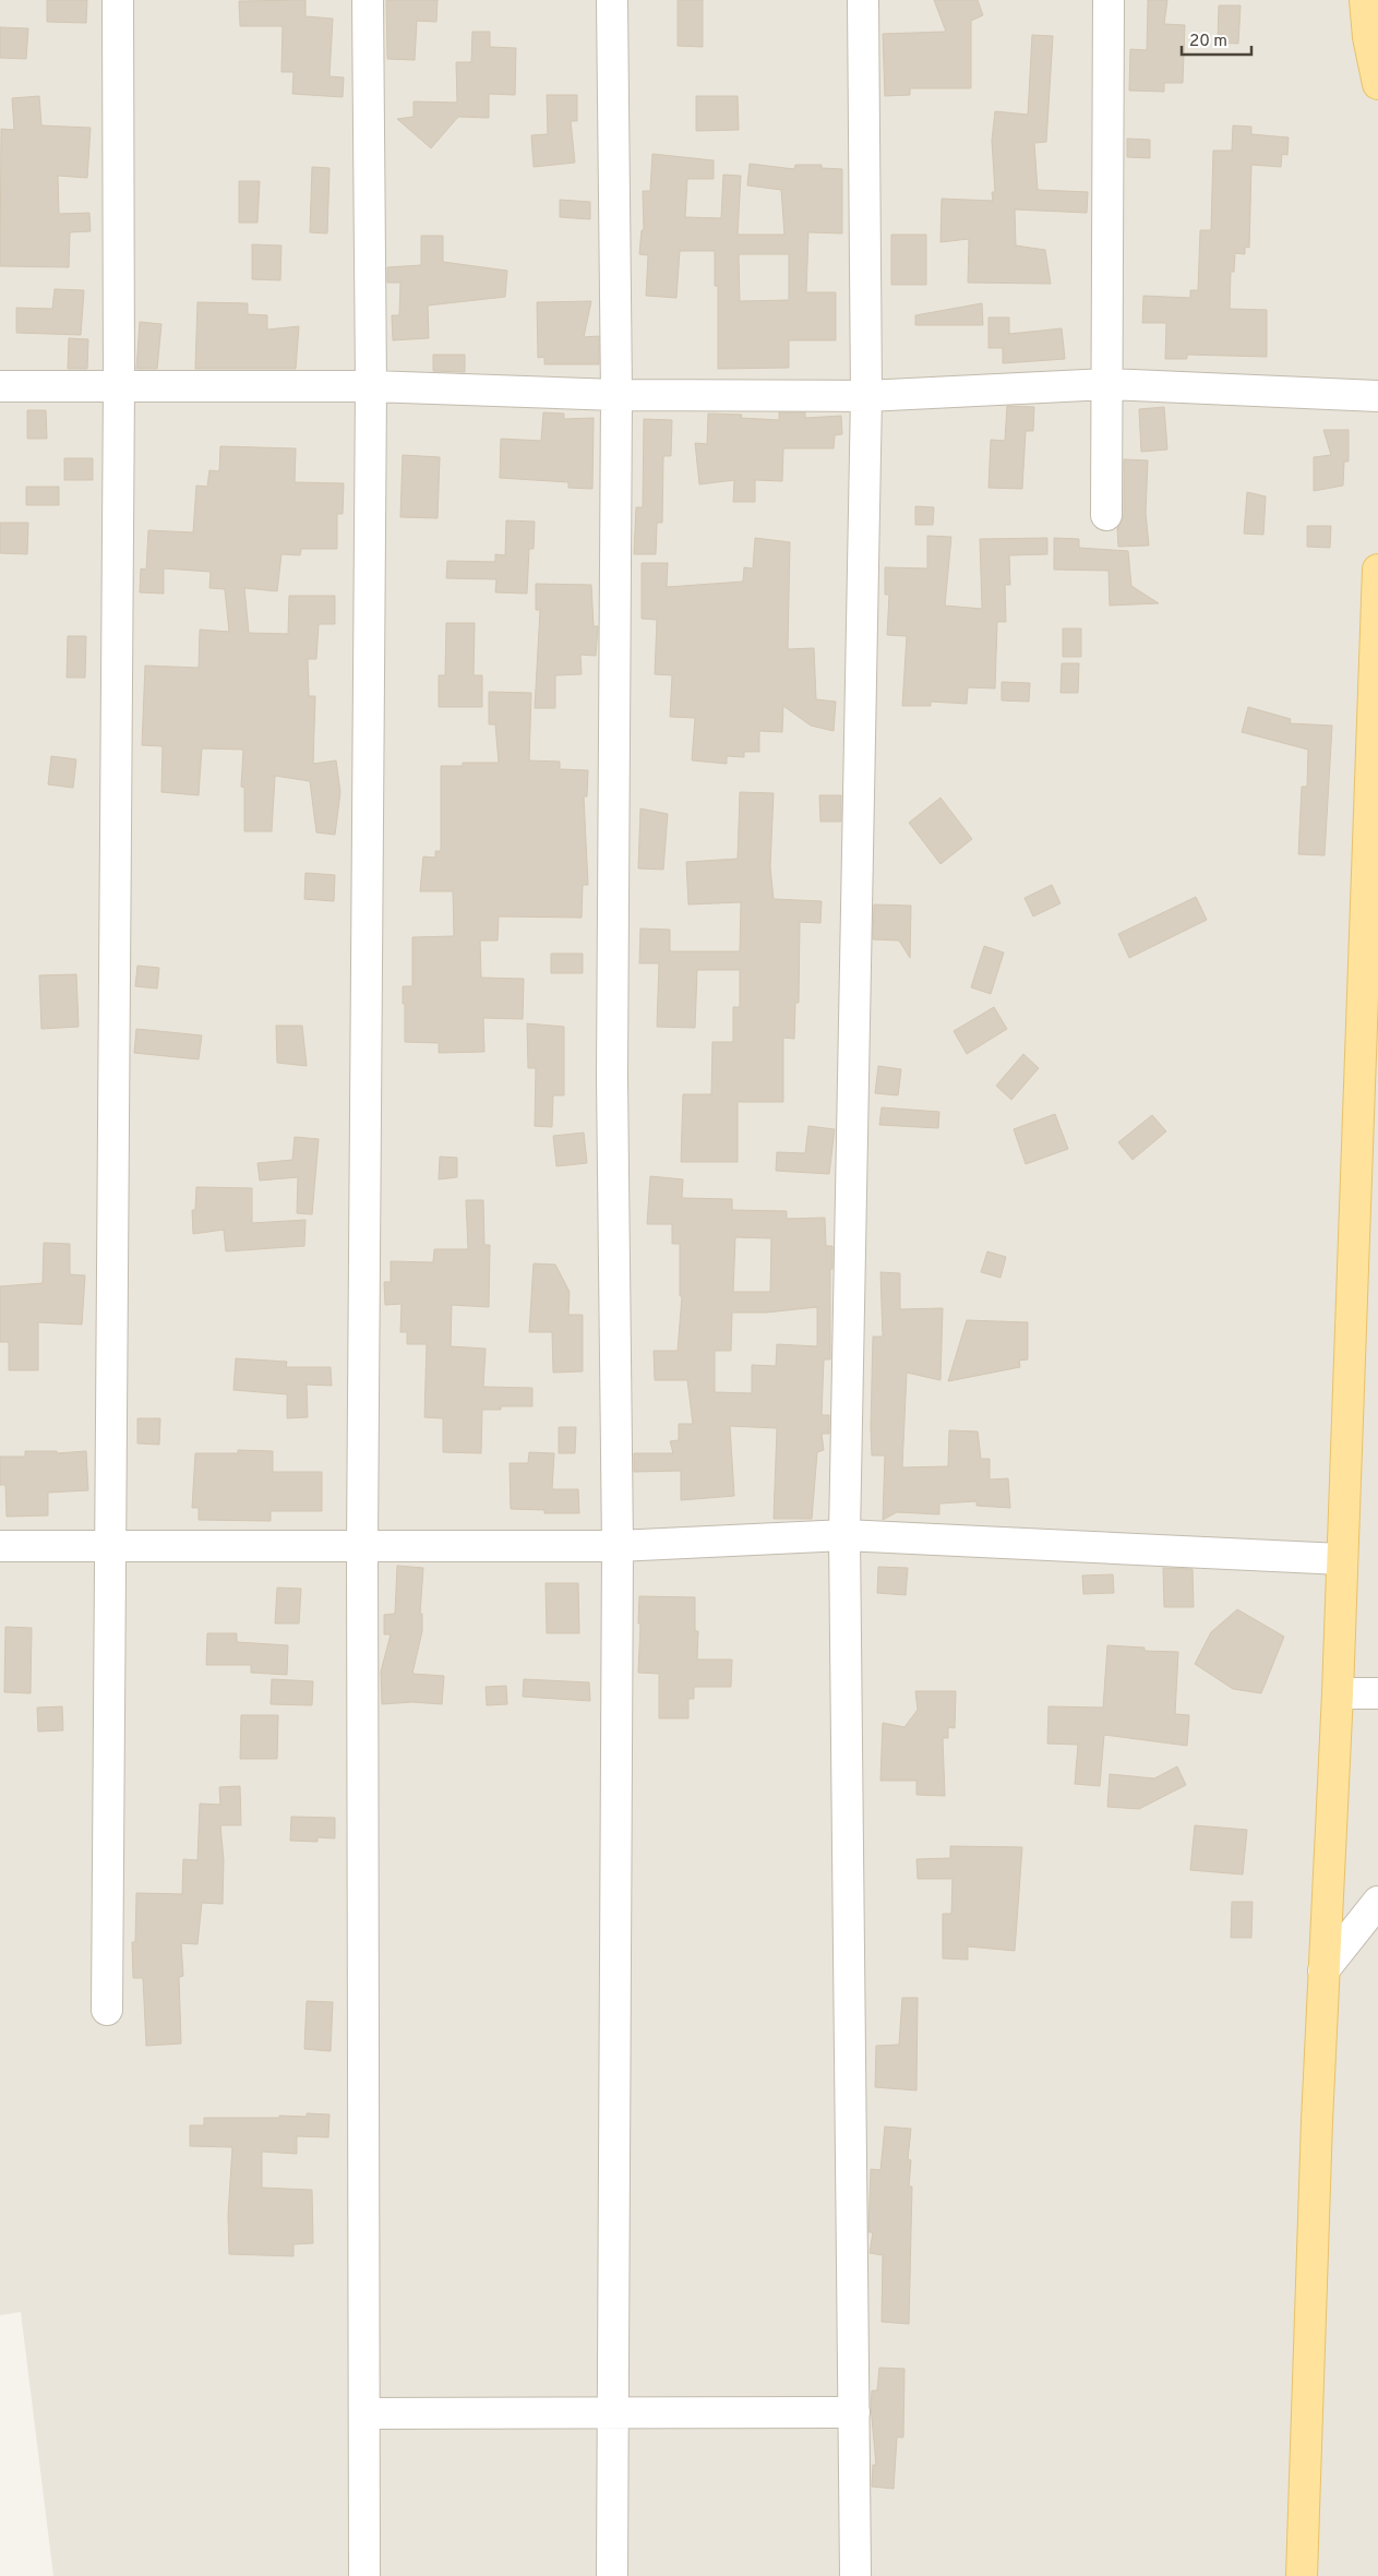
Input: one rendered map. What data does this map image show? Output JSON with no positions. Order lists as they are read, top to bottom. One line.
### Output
{"scale_bar":"20 m"}
